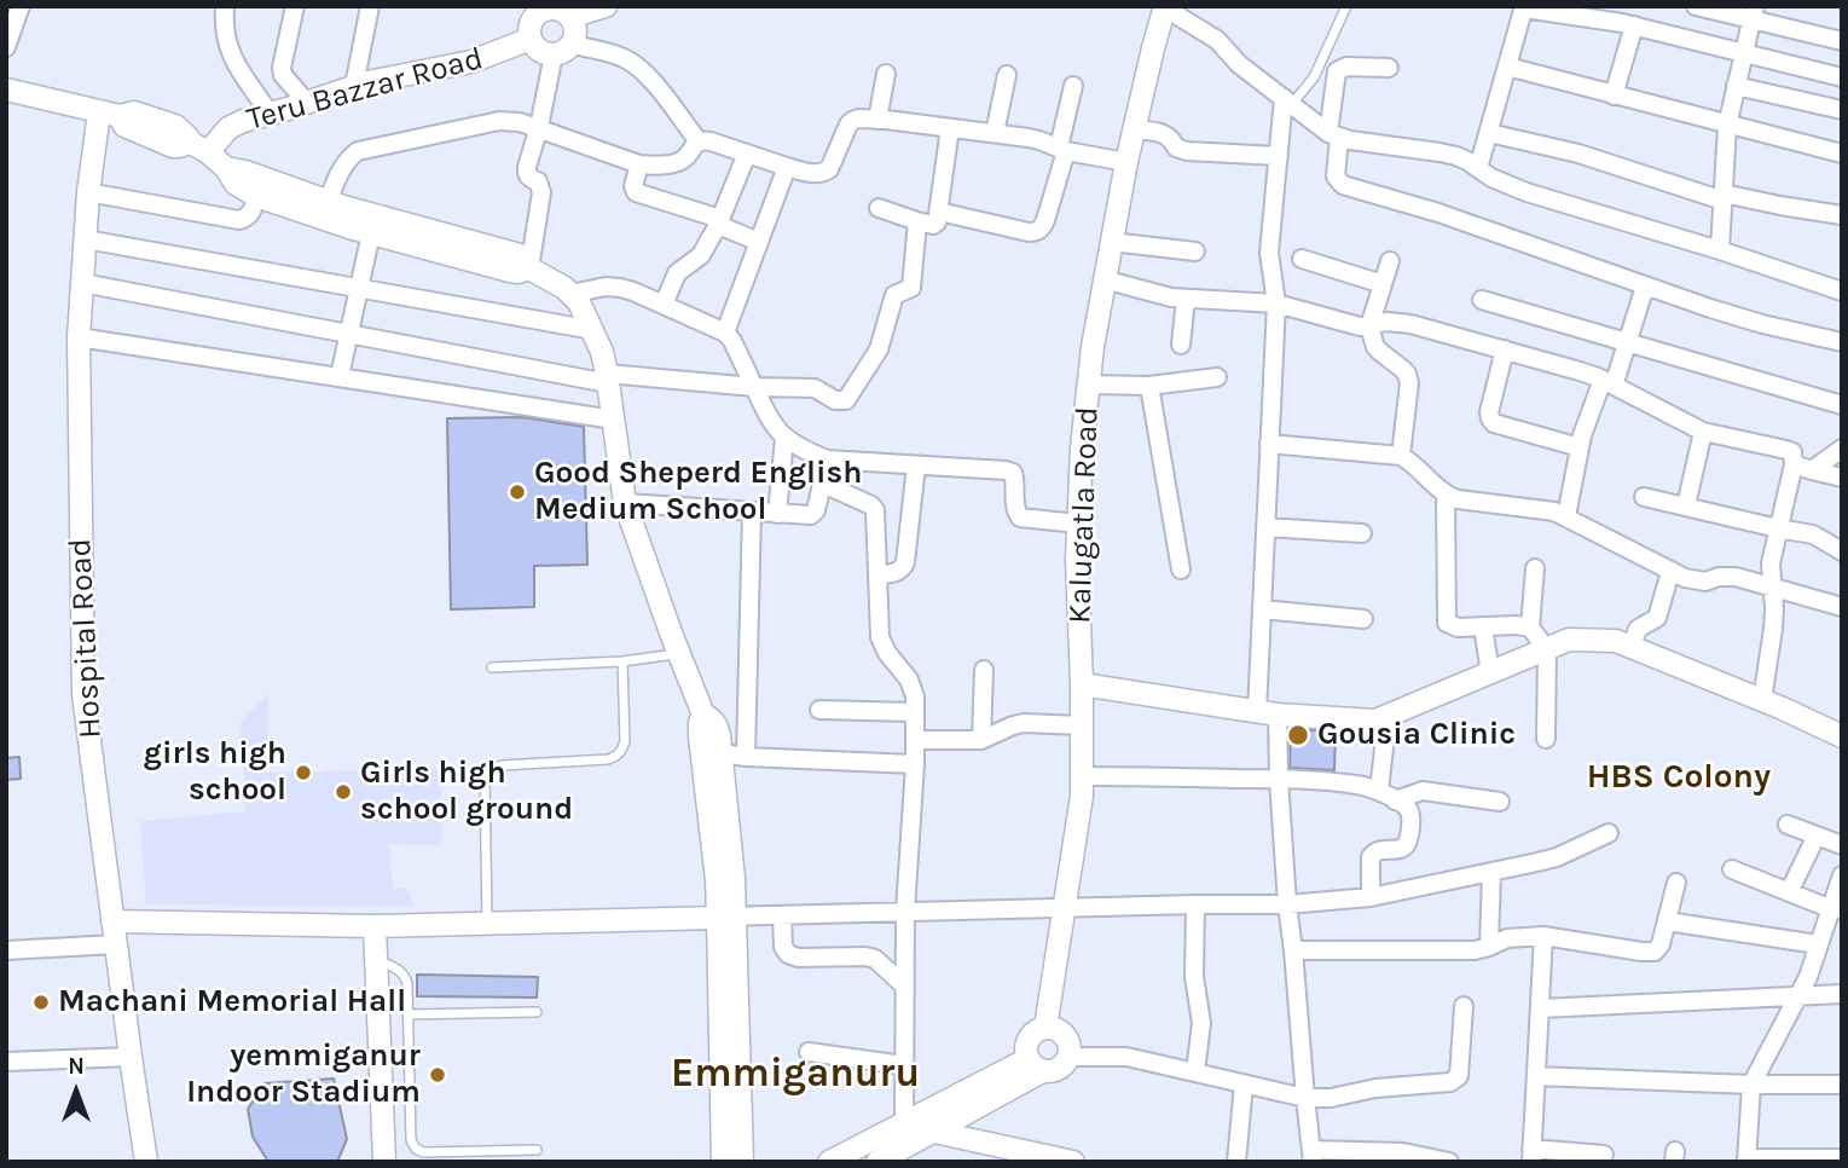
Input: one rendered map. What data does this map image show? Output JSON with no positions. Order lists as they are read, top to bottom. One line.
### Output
{"streets":{"street":["Teru Bazzar Road","Kalugatla Road","Hospital Road"]},"districts":["HBS Colony","Emmiganuru"],"places":["Good Sheperd English Medium School","Gousia Clinic","girls high school","Girls high school ground","Machani Memorial Hall","yemmiganur Indoor Stadium"],"north":"top"}
